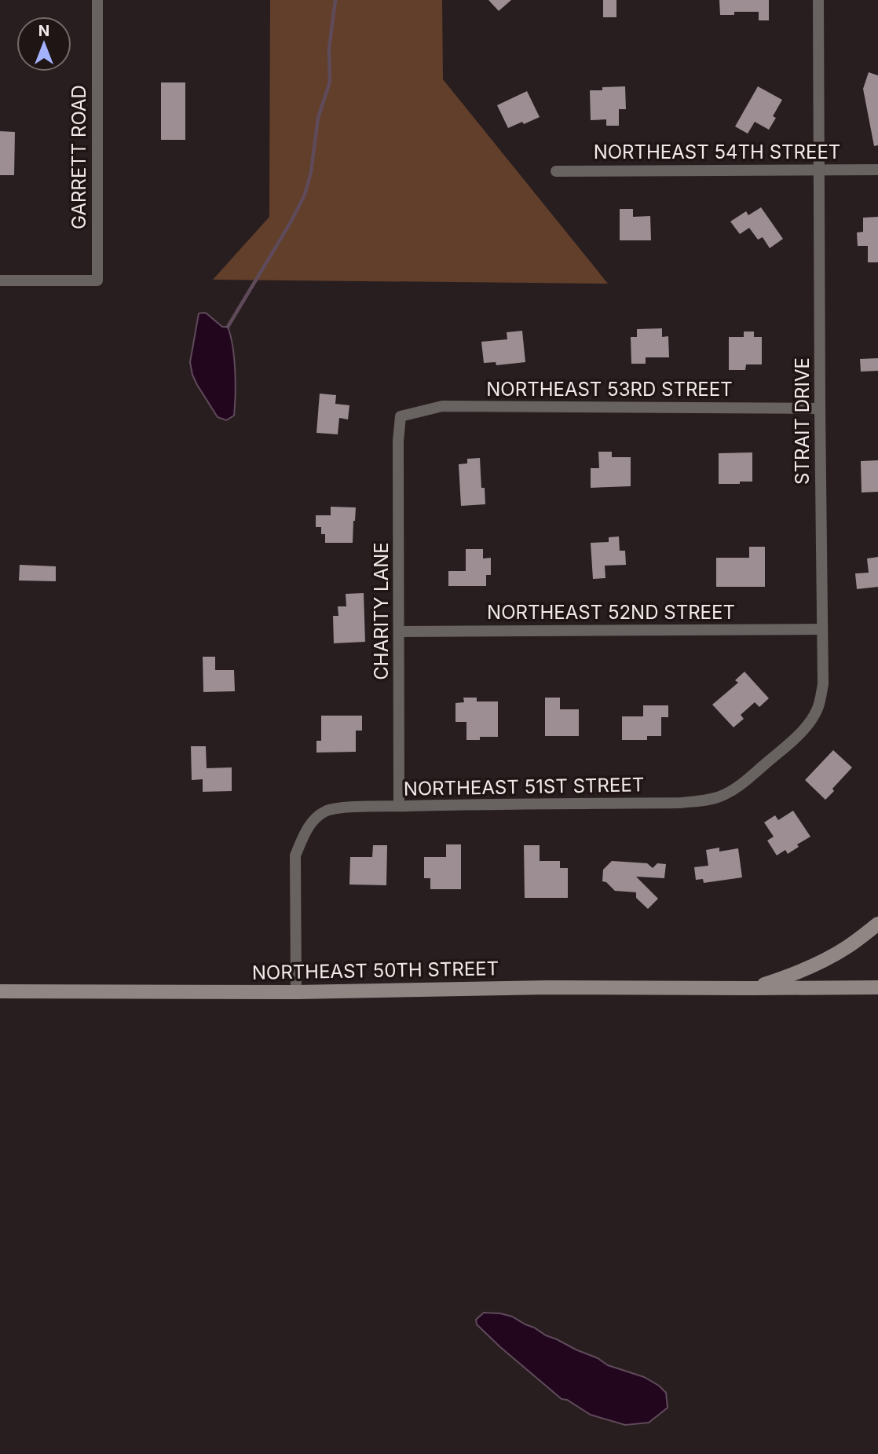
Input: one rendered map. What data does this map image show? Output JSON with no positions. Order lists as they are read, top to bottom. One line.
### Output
{"streets":{"street":["NORTHEAST 54TH STREET","GARRETT ROAD","NORTHEAST 53RD STREET","STRAIT DRIVE","CHARITY LANE","NORTHEAST 52ND STREET","NORTHEAST 51ST STREET","NORTHEAST 50TH STREET"]},"crossings":[["NORTHEAST 54TH STREET","STRAIT DRIVE"],["NORTHEAST 53RD STREET","STRAIT DRIVE"],["NORTHEAST 53RD STREET","CHARITY LANE"],["STRAIT DRIVE","NORTHEAST 52ND STREET"],["STRAIT DRIVE","NORTHEAST 51ST STREET"],["CHARITY LANE","NORTHEAST 52ND STREET"],["CHARITY LANE","NORTHEAST 51ST STREET"],["NORTHEAST 51ST STREET","NORTHEAST 50TH STREET"]],"north":"top"}
